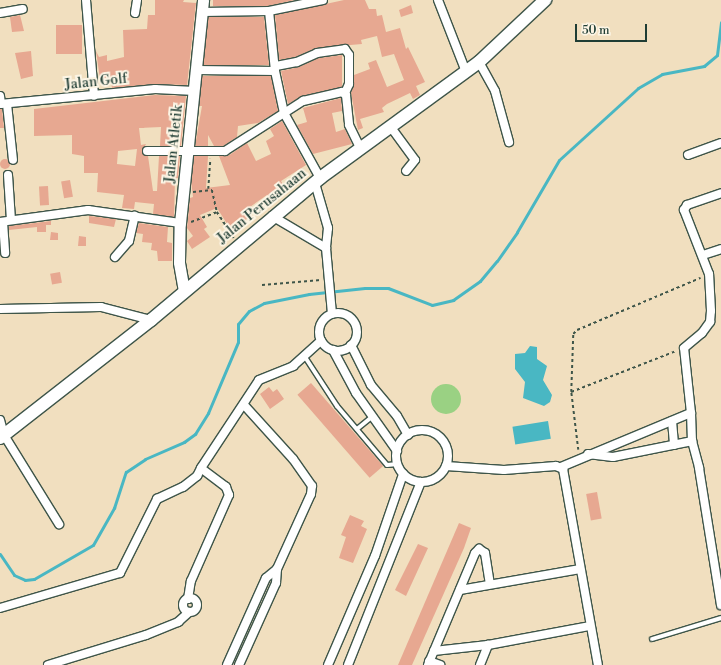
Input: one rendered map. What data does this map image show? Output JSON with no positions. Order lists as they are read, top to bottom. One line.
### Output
{"streets":{"main road":["Jalan Perusahaan"],"street":["Jalan Golf","Jalan Atletik"]},"crossings":[["Jalan Golf","Jalan Atletik"],["Jalan Atletik","Jalan Perusahaan"]],"scale_bar":"50 m"}
